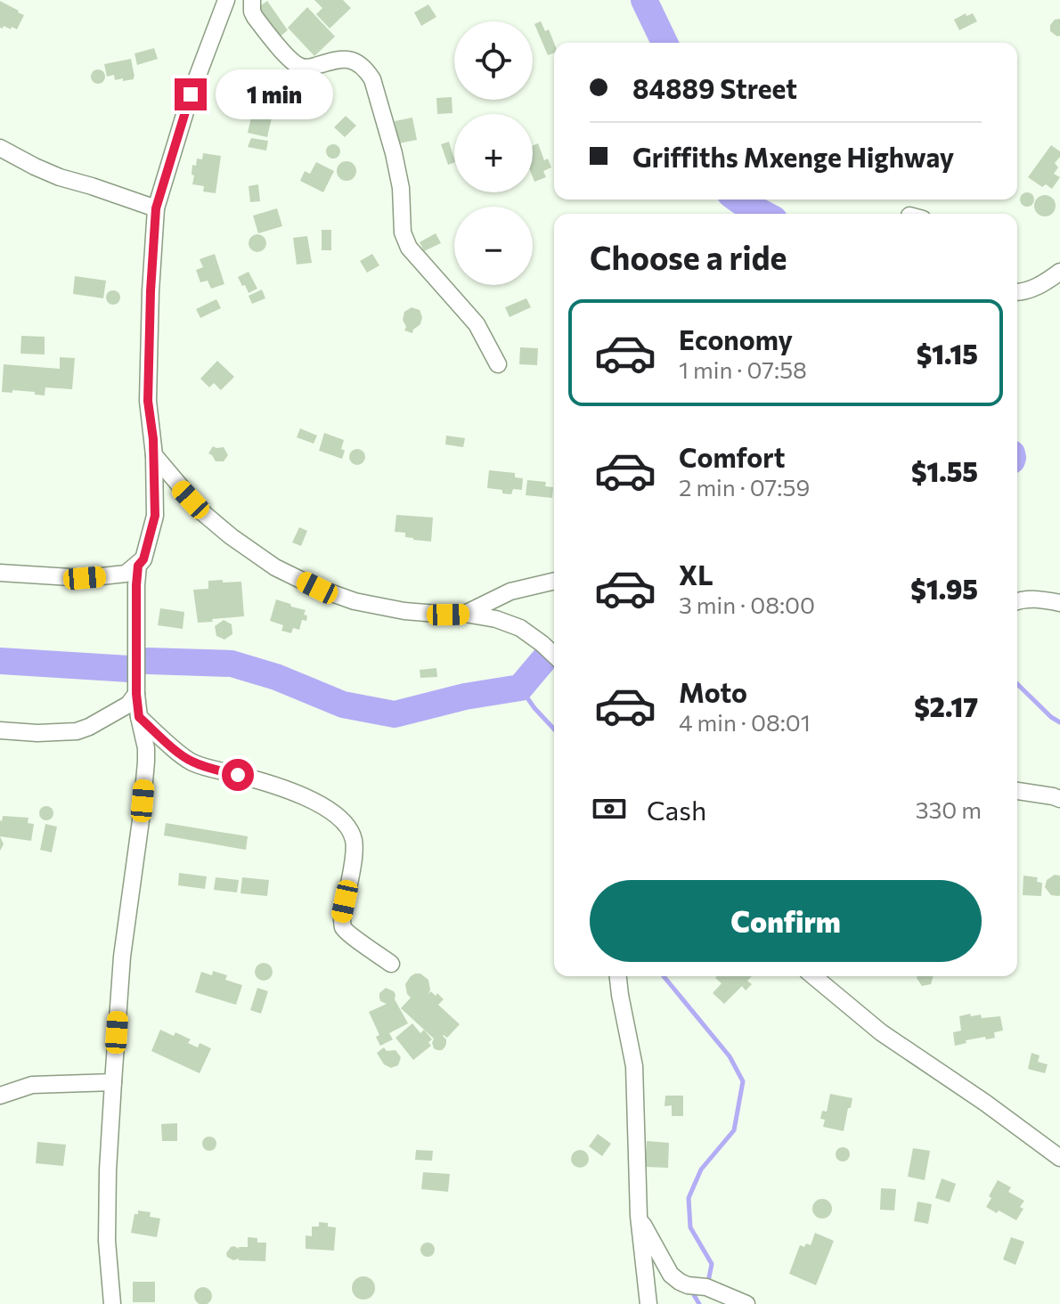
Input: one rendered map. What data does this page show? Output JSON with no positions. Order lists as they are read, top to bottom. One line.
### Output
{"page":{"map_buttons":["+","−"],"banner":["84889 Street","Griffiths Mxenge Highway"],"bubble":"1 min","heading":"Choose a ride","list":[{"name":"Economy","note":"1 min · 07:58","value":"$1.15"},{"name":"Comfort","note":"2 min · 07:59","value":"$1.55"},{"name":"XL","note":"3 min · 08:00","value":"$1.95"},{"name":"Moto","note":"4 min · 08:01","value":"$2.17"}],"pay":["Cash","330 m"],"buttons":"Confirm"}}
